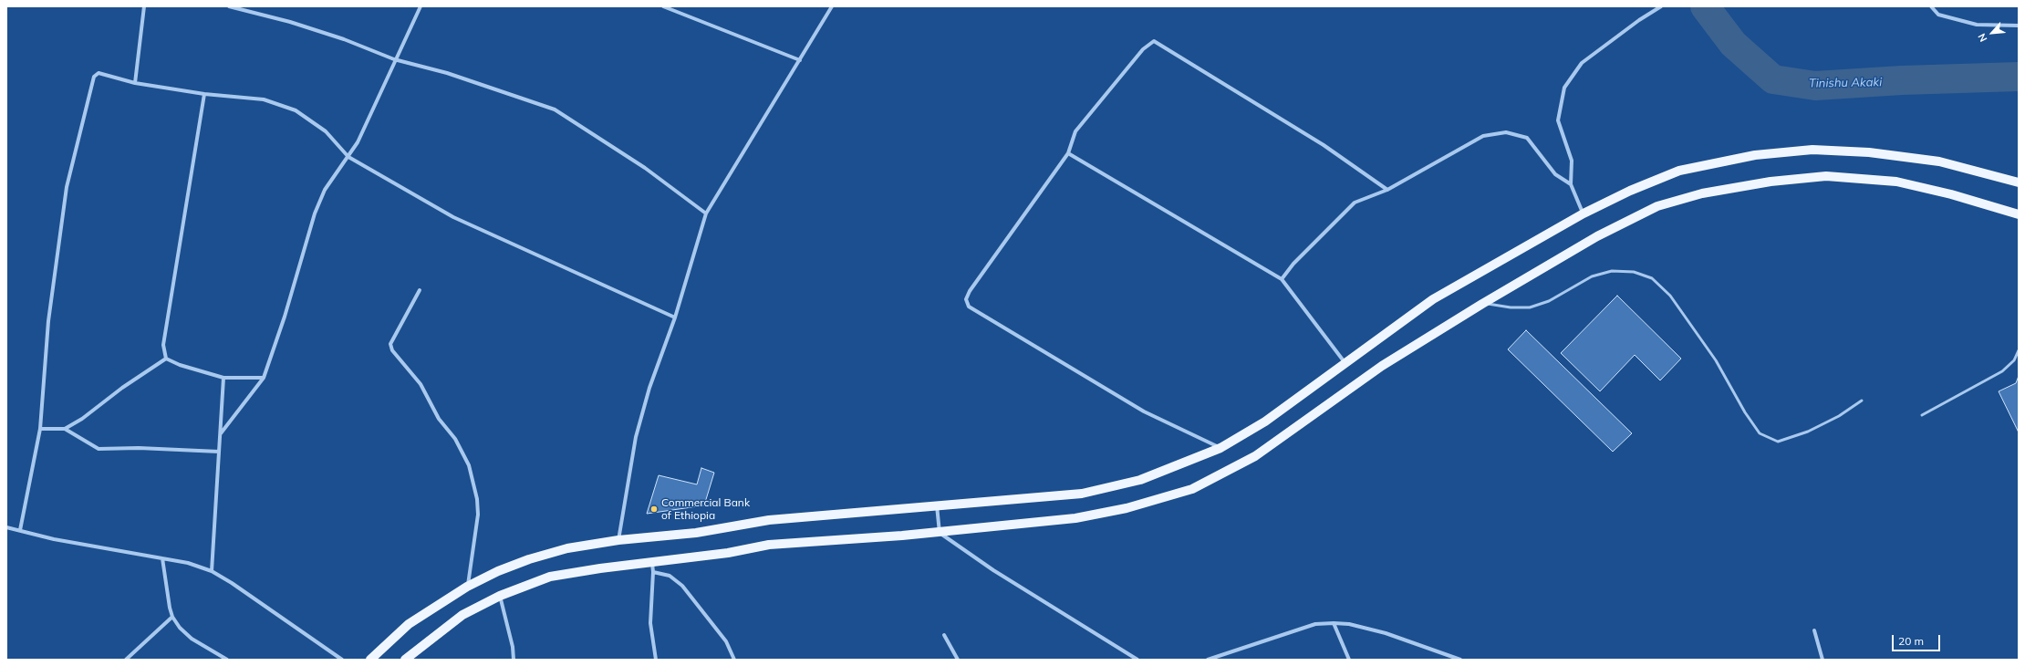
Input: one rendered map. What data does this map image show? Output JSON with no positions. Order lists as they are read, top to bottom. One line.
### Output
{"water":["Tinishu Akaki"],"places":["Commercial Bank of Ethiopia"],"scale_bar":"20 m","north":"bottom left"}
